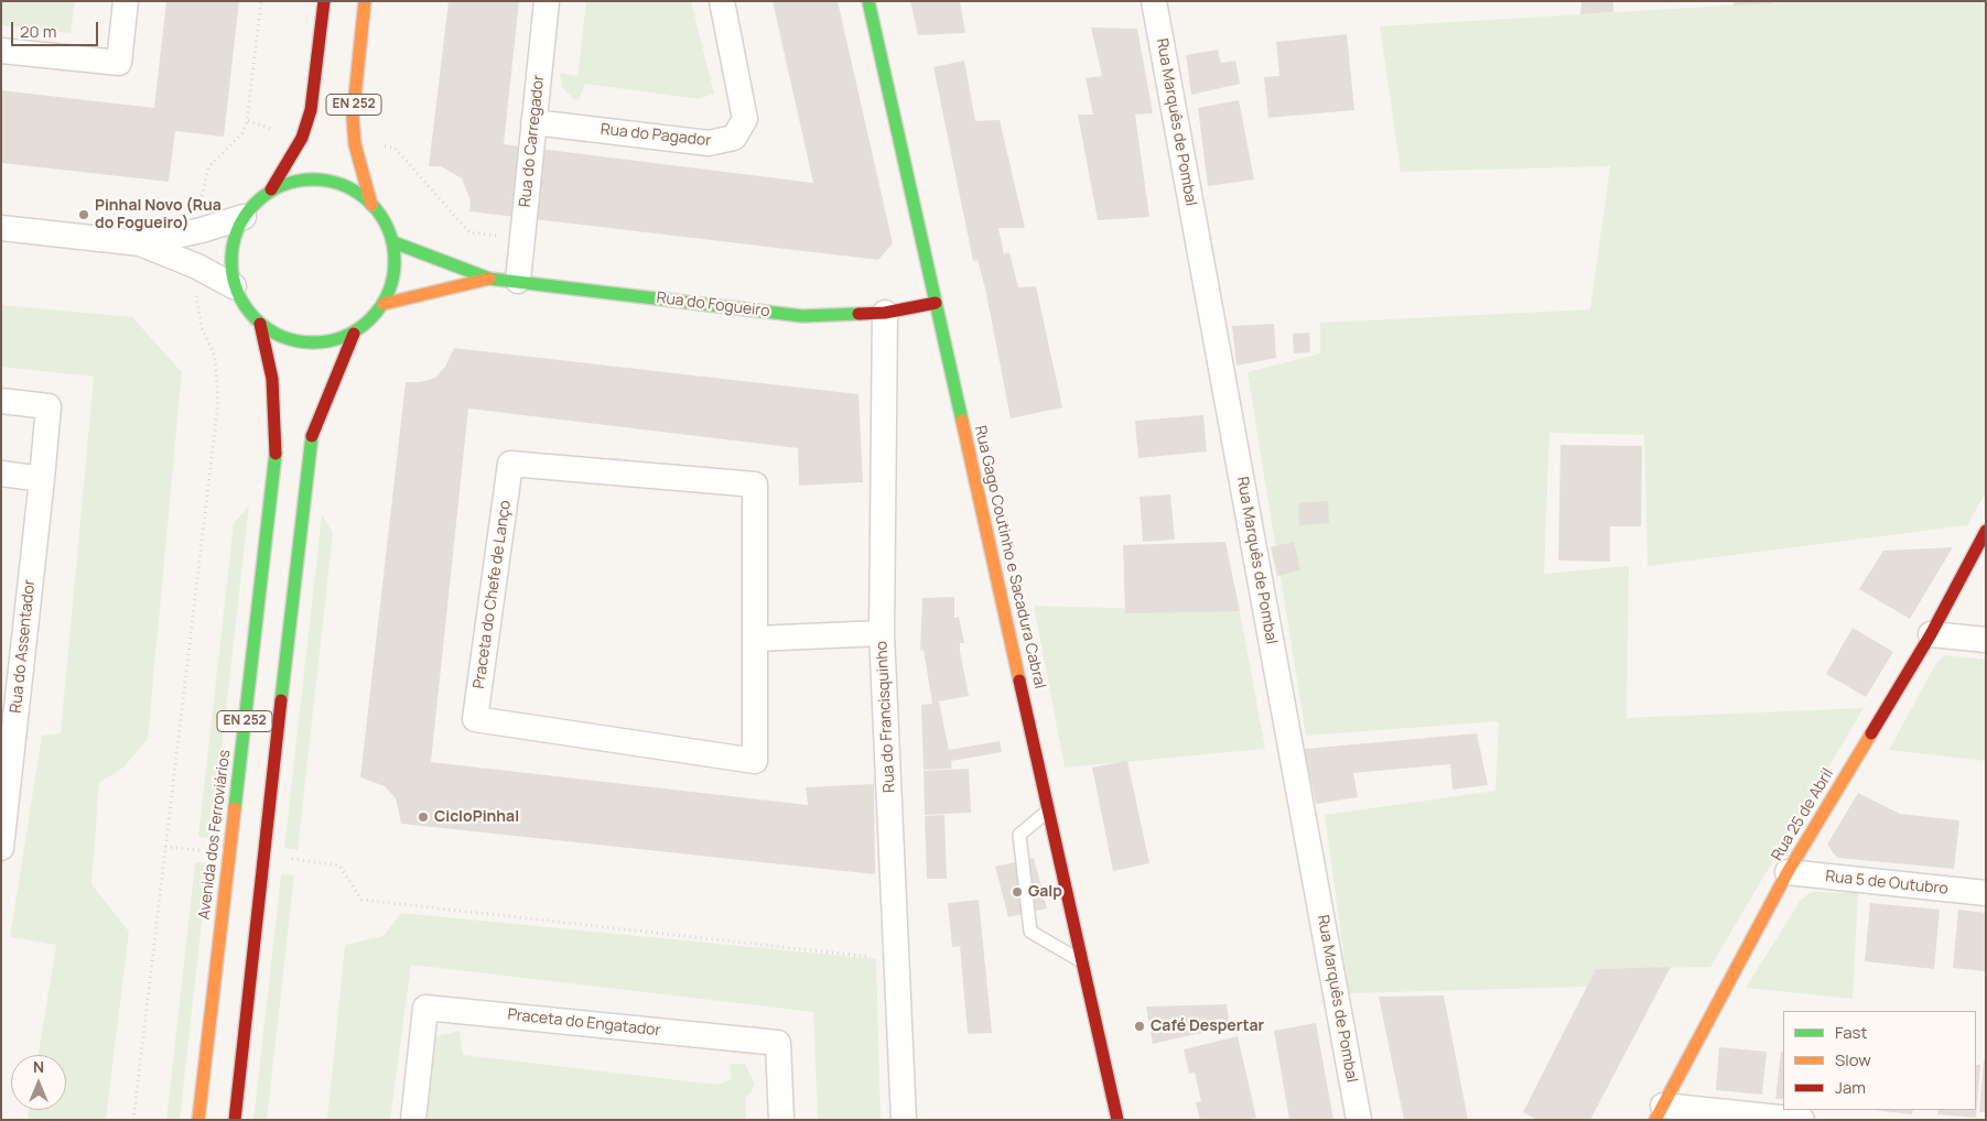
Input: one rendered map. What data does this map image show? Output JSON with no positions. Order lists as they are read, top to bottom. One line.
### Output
{"streets":{"main road":["EN 252","Rua do Fogueiro","Rua Gago Coutinho e Sacadura Cabral","Rua 25 de Abril","Avenida dos Ferroviários"],"street":["Rua Marquês de Pombal","Rua do Pagador","Rua do Carregador","Praceta do Chefe de Lanço","Rua do Assentador","Rua do Francisquinho","Rua 5 de Outubro","Praceta do Engatador"]},"crossings":[["Rua do Pagador","Rua do Carregador"],["Rua do Carregador","Rua do Fogueiro"],["Rua do Fogueiro","Rua Gago Coutinho e Sacadura Cabral"],["Rua do Fogueiro","Rua do Francisquinho"],["Rua do Fogueiro","Avenida dos Ferroviários"],["Rua 25 de Abril","Rua 5 de Outubro"]],"places":["Pinhal Novo (Rua do Fogueiro)","CicloPinhal","Galp","Café Despertar"],"legend":["Fast","Slow","Jam"],"scale_bar":"20 m","north":"top"}
